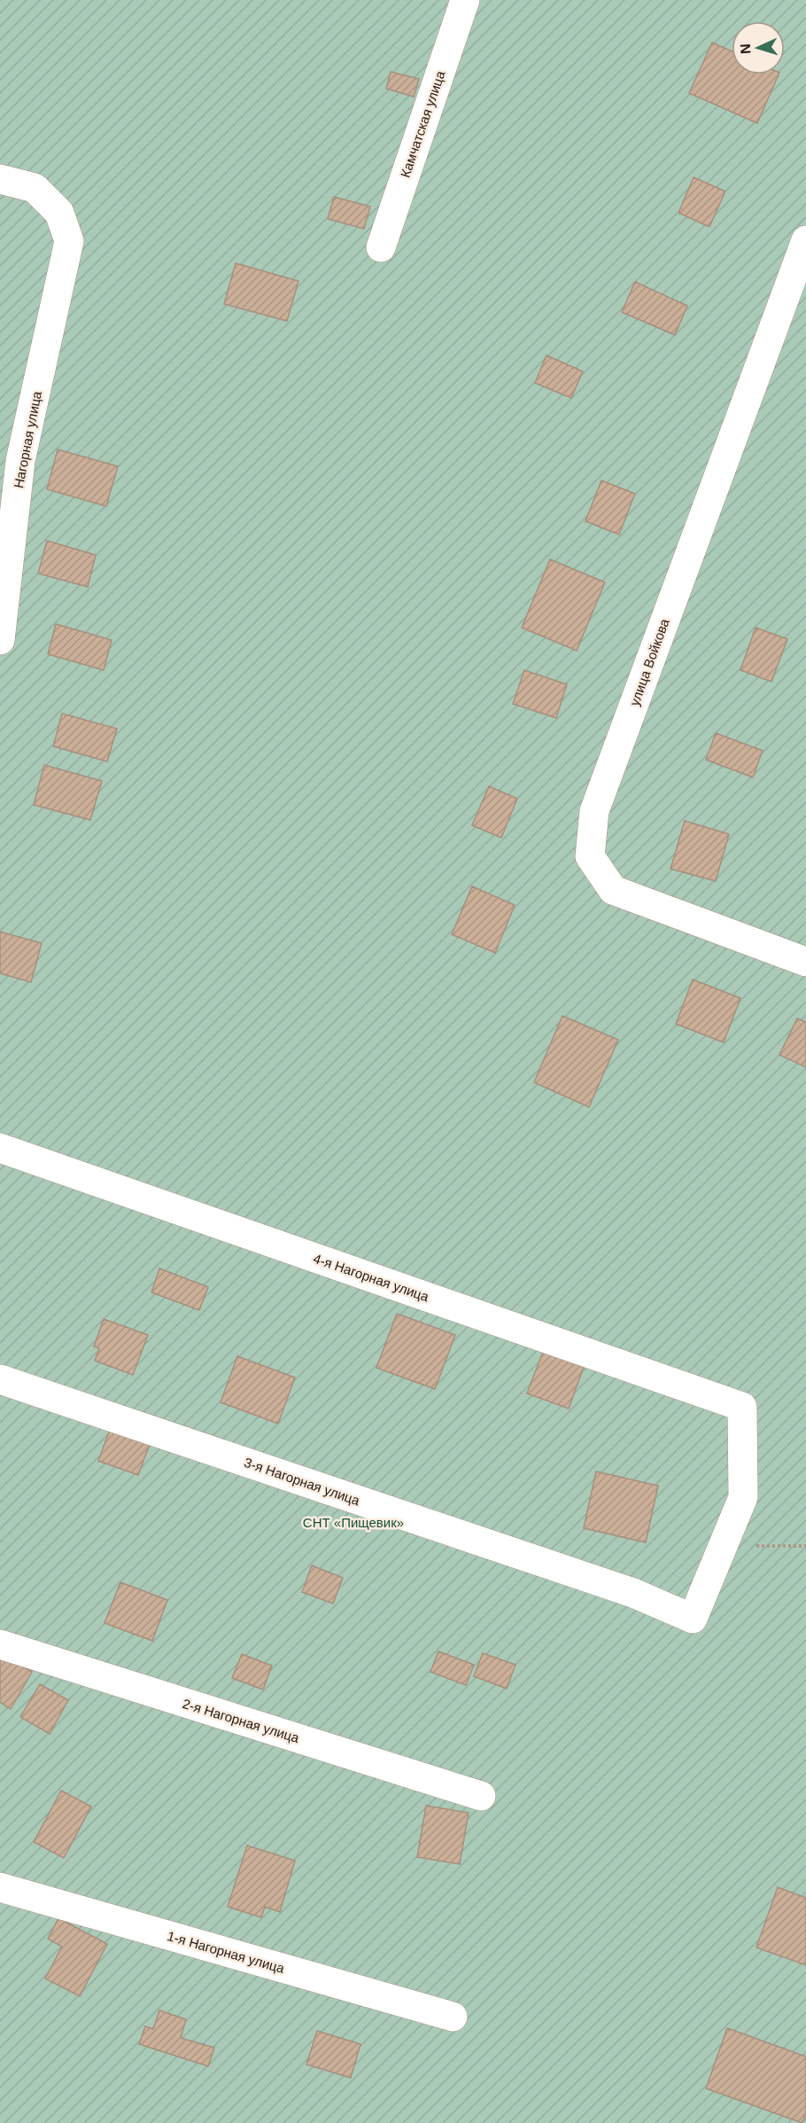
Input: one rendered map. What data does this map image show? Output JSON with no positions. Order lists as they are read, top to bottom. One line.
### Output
{"streets":{"street":["Камчатская улица","Нагорная улица","улица Войкова","4-я Нагорная улица","3-я Нагорная улица","2-я Нагорная улица","1-я Нагорная улица"]},"crossings":[["4-я Нагорная улица","3-я Нагорная улица"]],"parks":["СНТ «Пищевик»"],"north":"left"}
